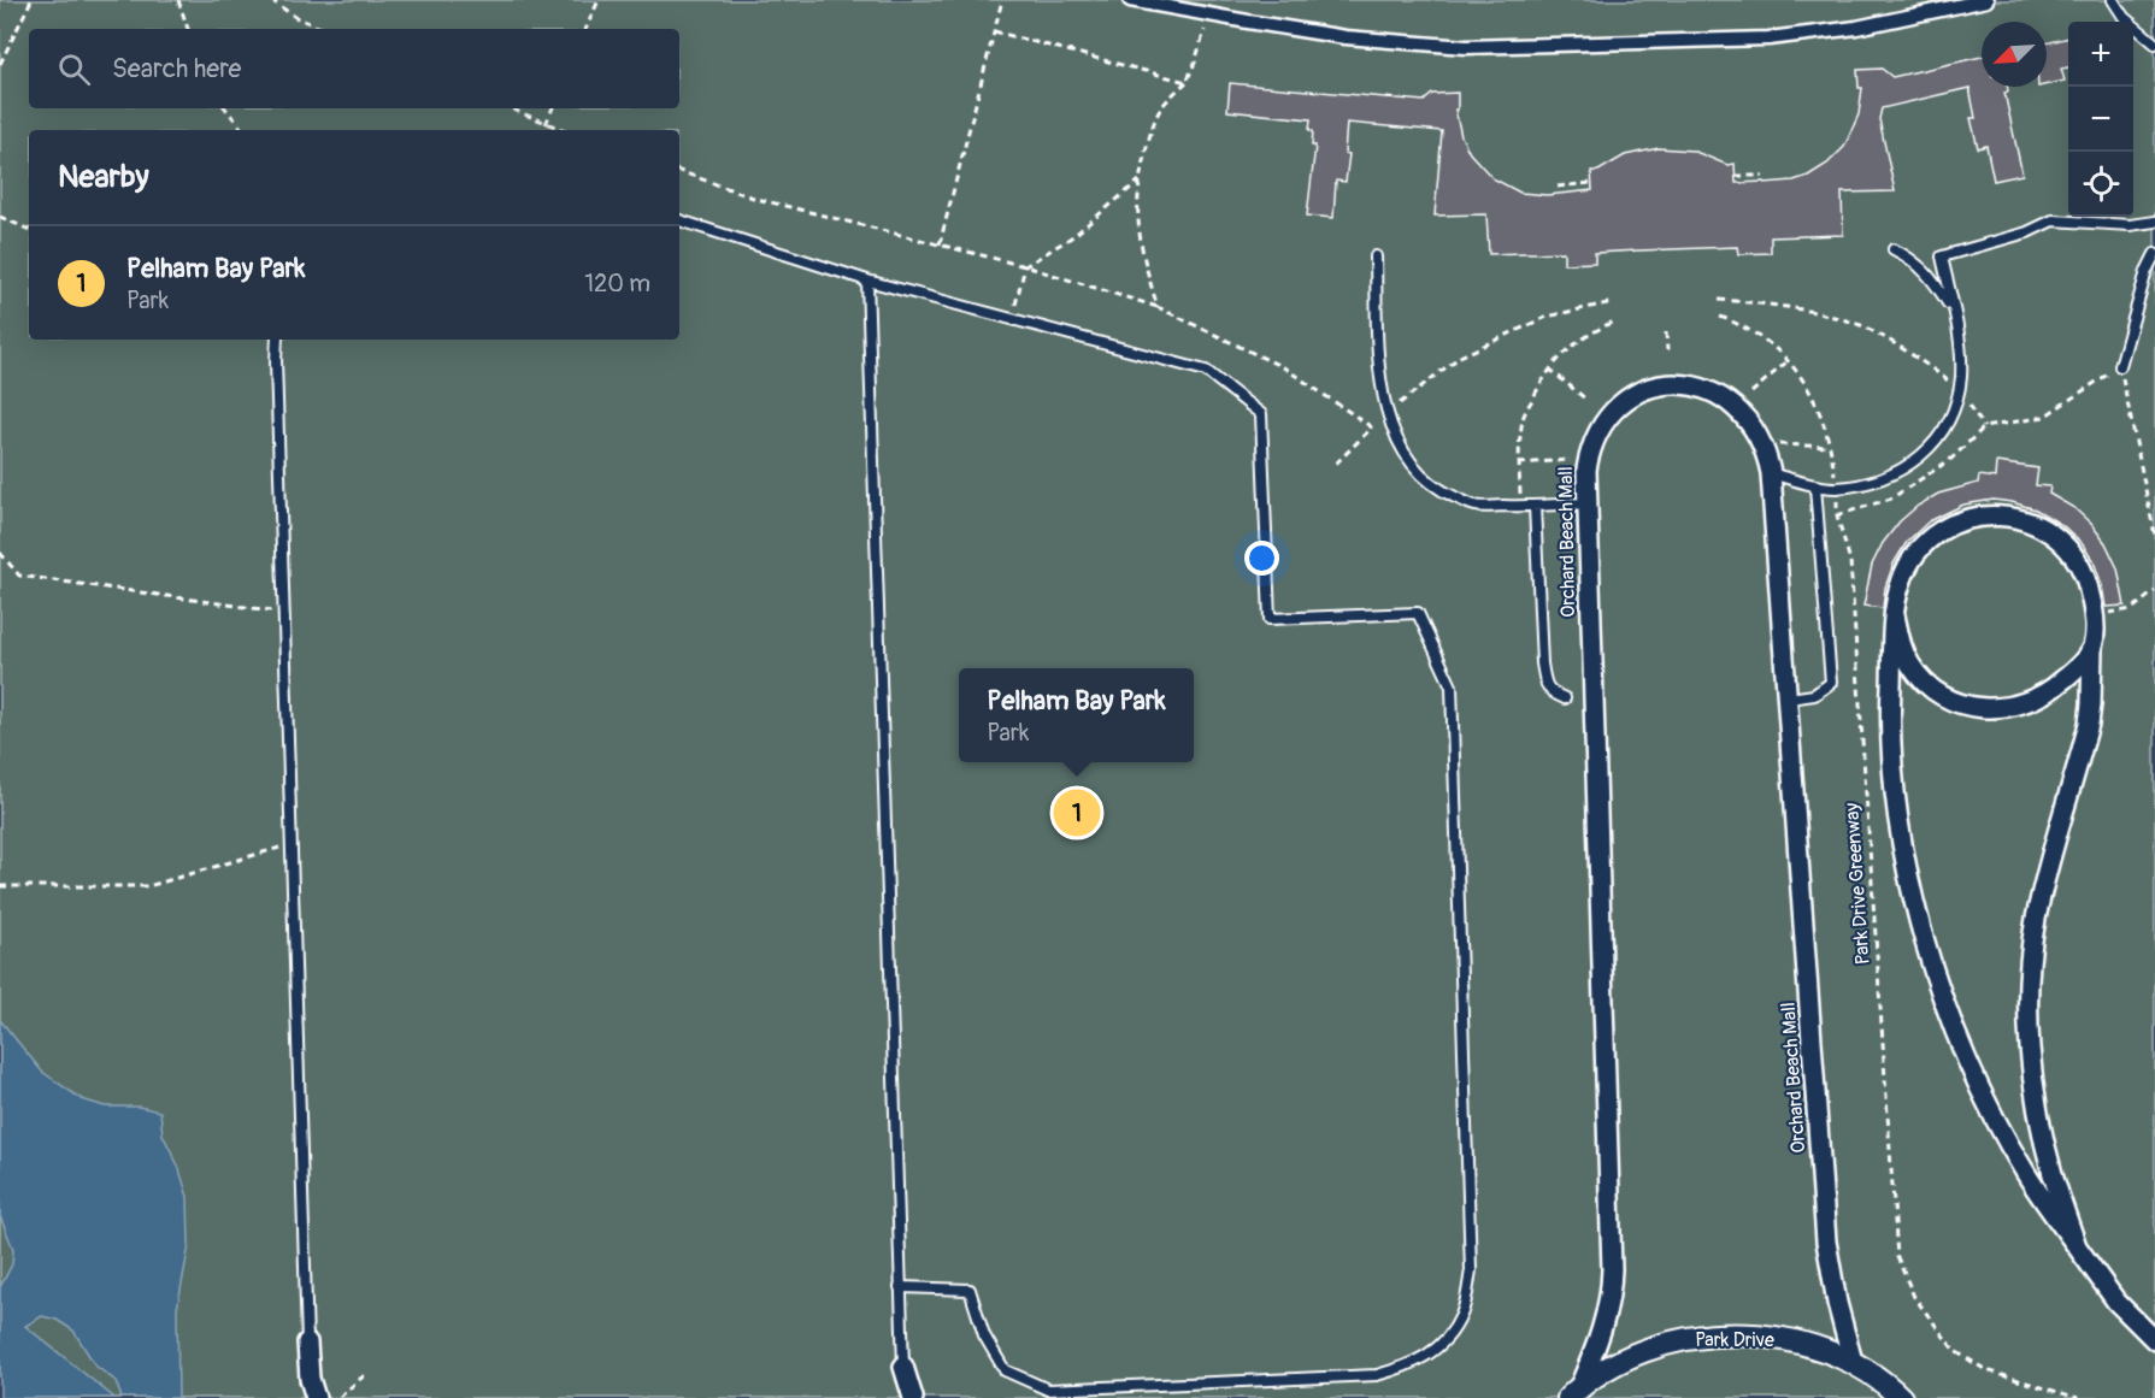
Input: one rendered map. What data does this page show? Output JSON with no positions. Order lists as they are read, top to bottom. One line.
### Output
{"streets":{"street":["Orchard Beach Mall","Park Drive"],"path":["Park Drive Greenway"]},"crossings":[["Orchard Beach Mall","Park Drive"]],"north":"bottom left","page":{"map_buttons":["+","−"],"search":"Search here","heading":"Nearby","list":[{"mark":"1","name":"Pelham Bay Park","note":"Park","value":"120 m"}],"popup":["Pelham Bay Park","Park"],"pins":"1"}}
